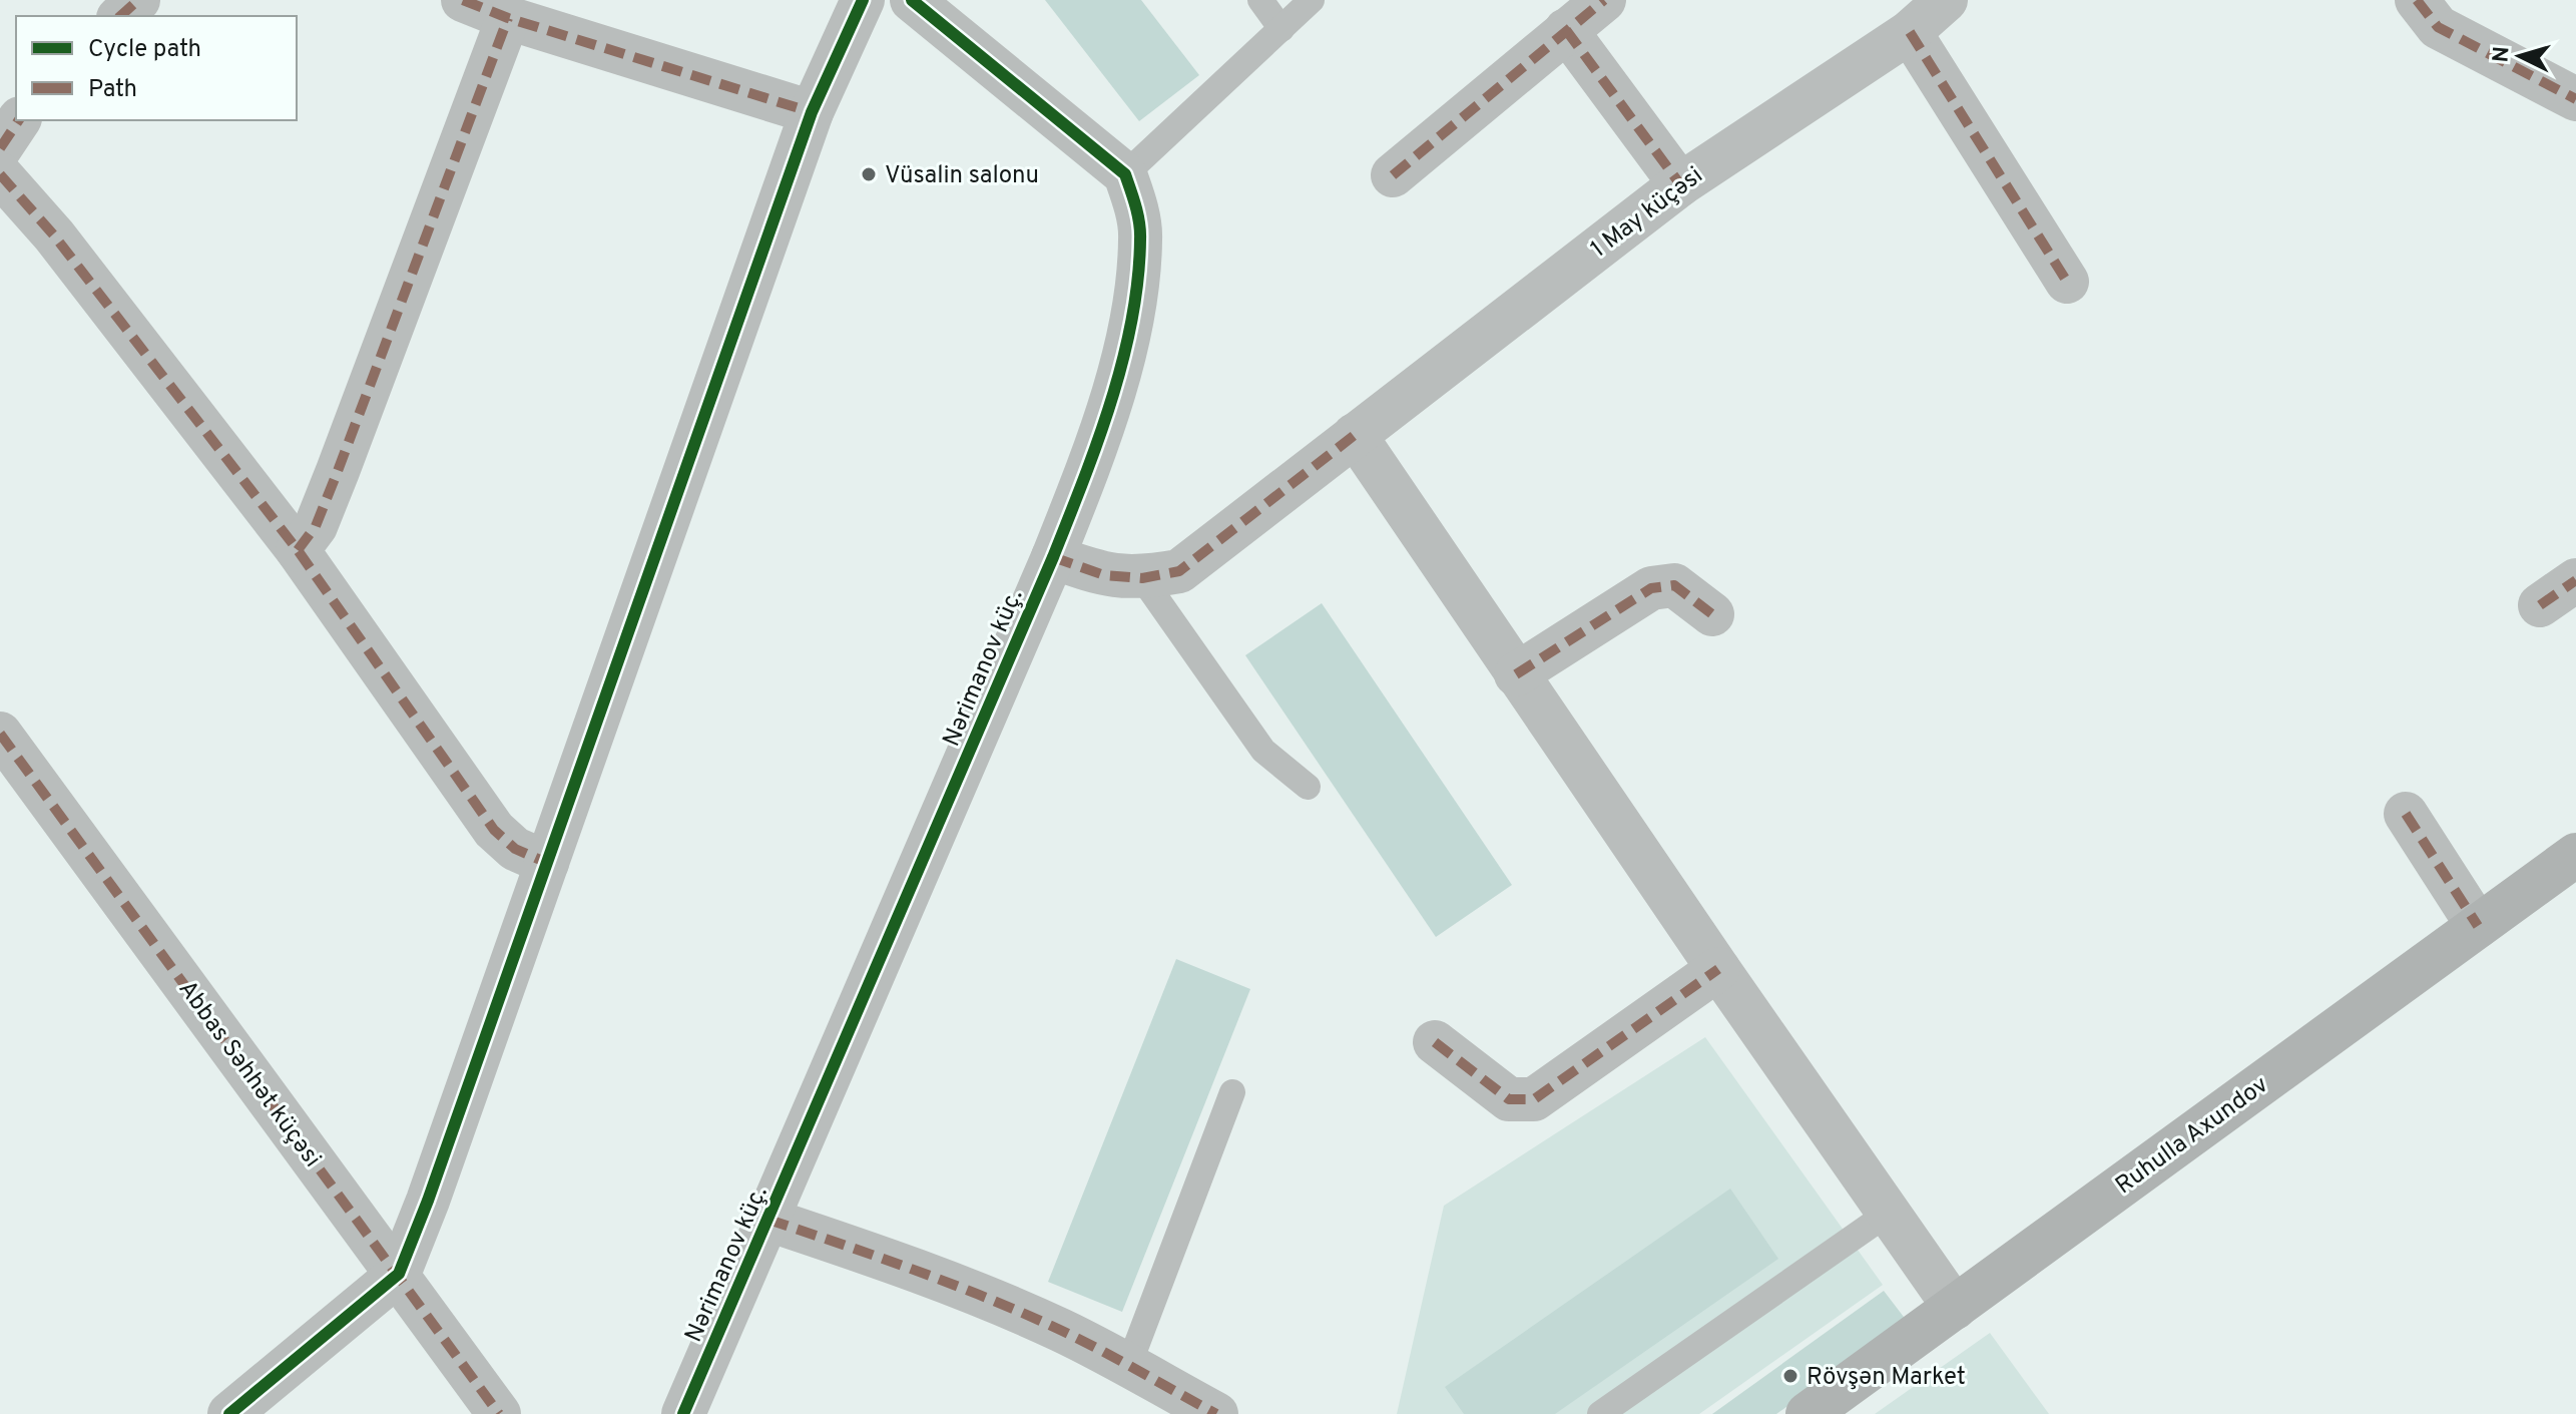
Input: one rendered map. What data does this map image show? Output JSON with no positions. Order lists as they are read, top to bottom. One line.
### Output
{"streets":{"street":["1 May küçəsi","Nərimanov küç.","Abbas Səhhət küçəsi","Ruhulla Axundov"]},"crossings":[["1 May küçəsi","Nərimanov küç."]],"places":["Vüsalin salonu","Rövşən Market"],"legend":["Cycle path","Path"],"north":"left"}
